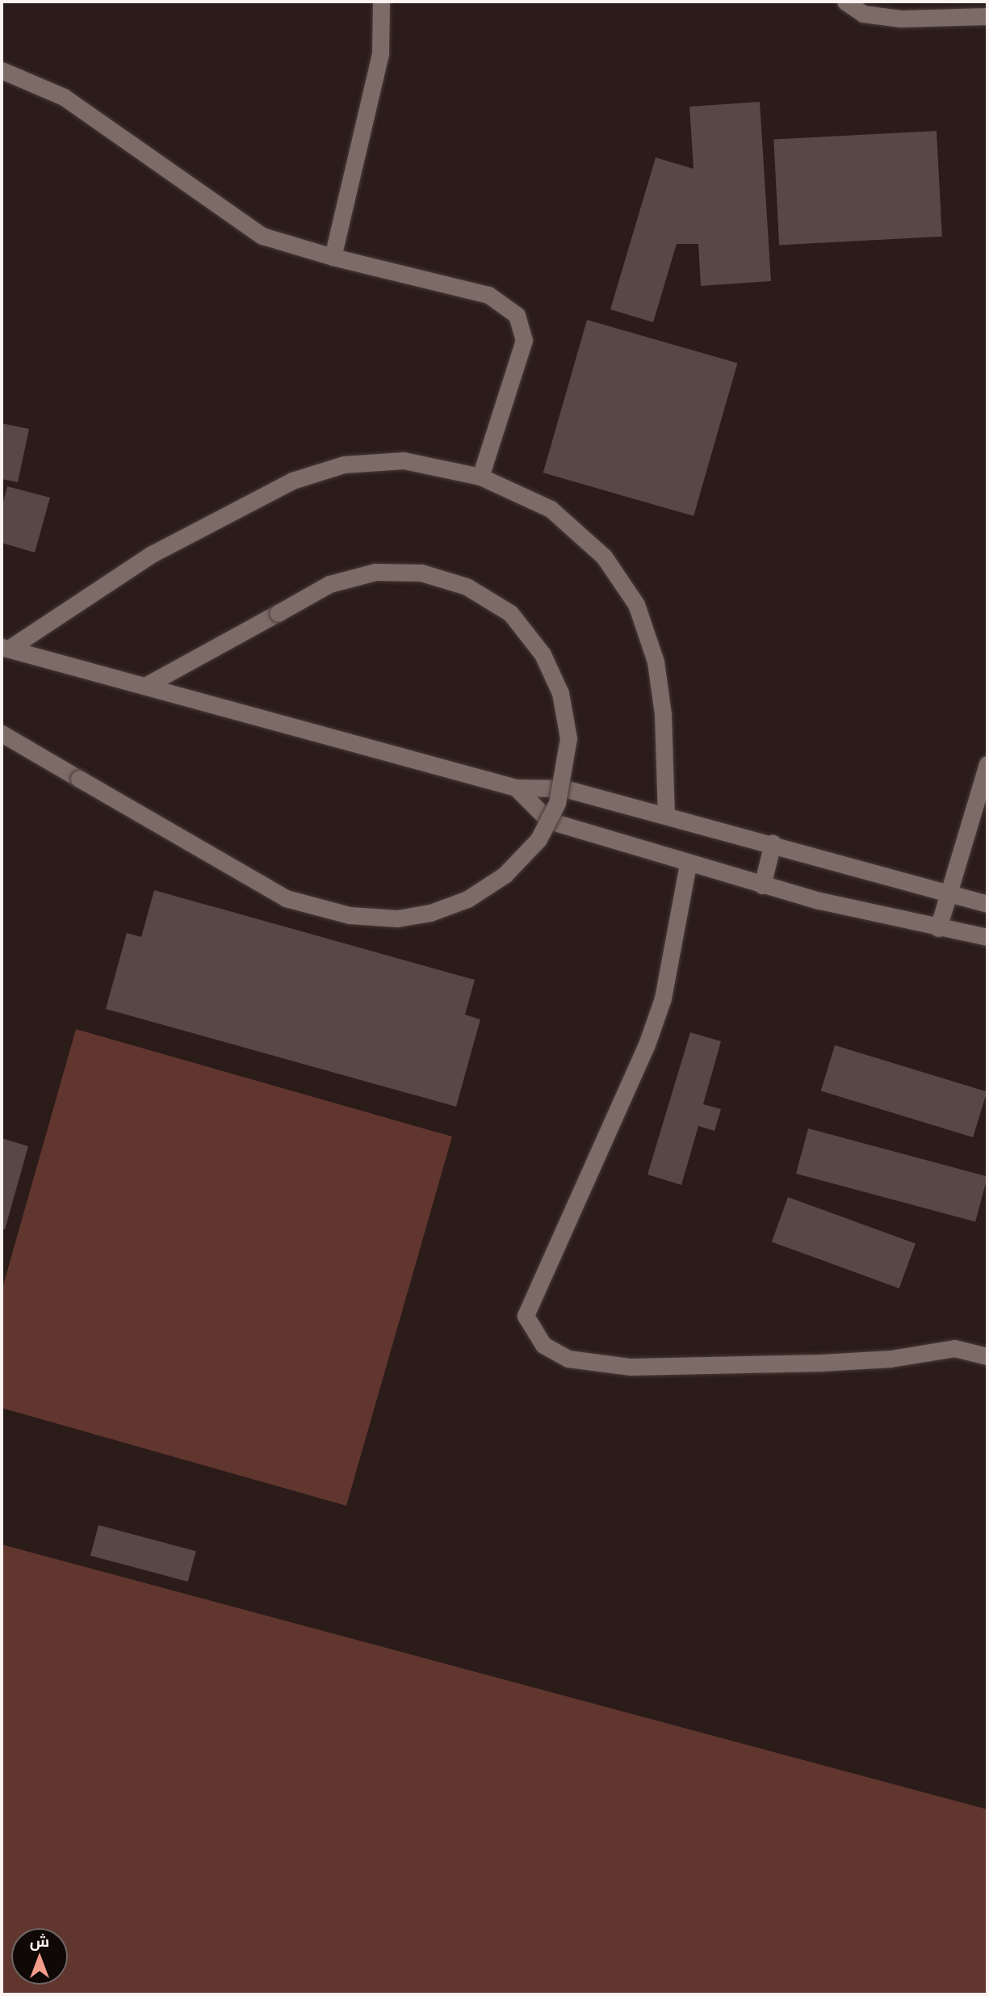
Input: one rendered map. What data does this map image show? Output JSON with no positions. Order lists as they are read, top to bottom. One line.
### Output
{"north":"top"}
